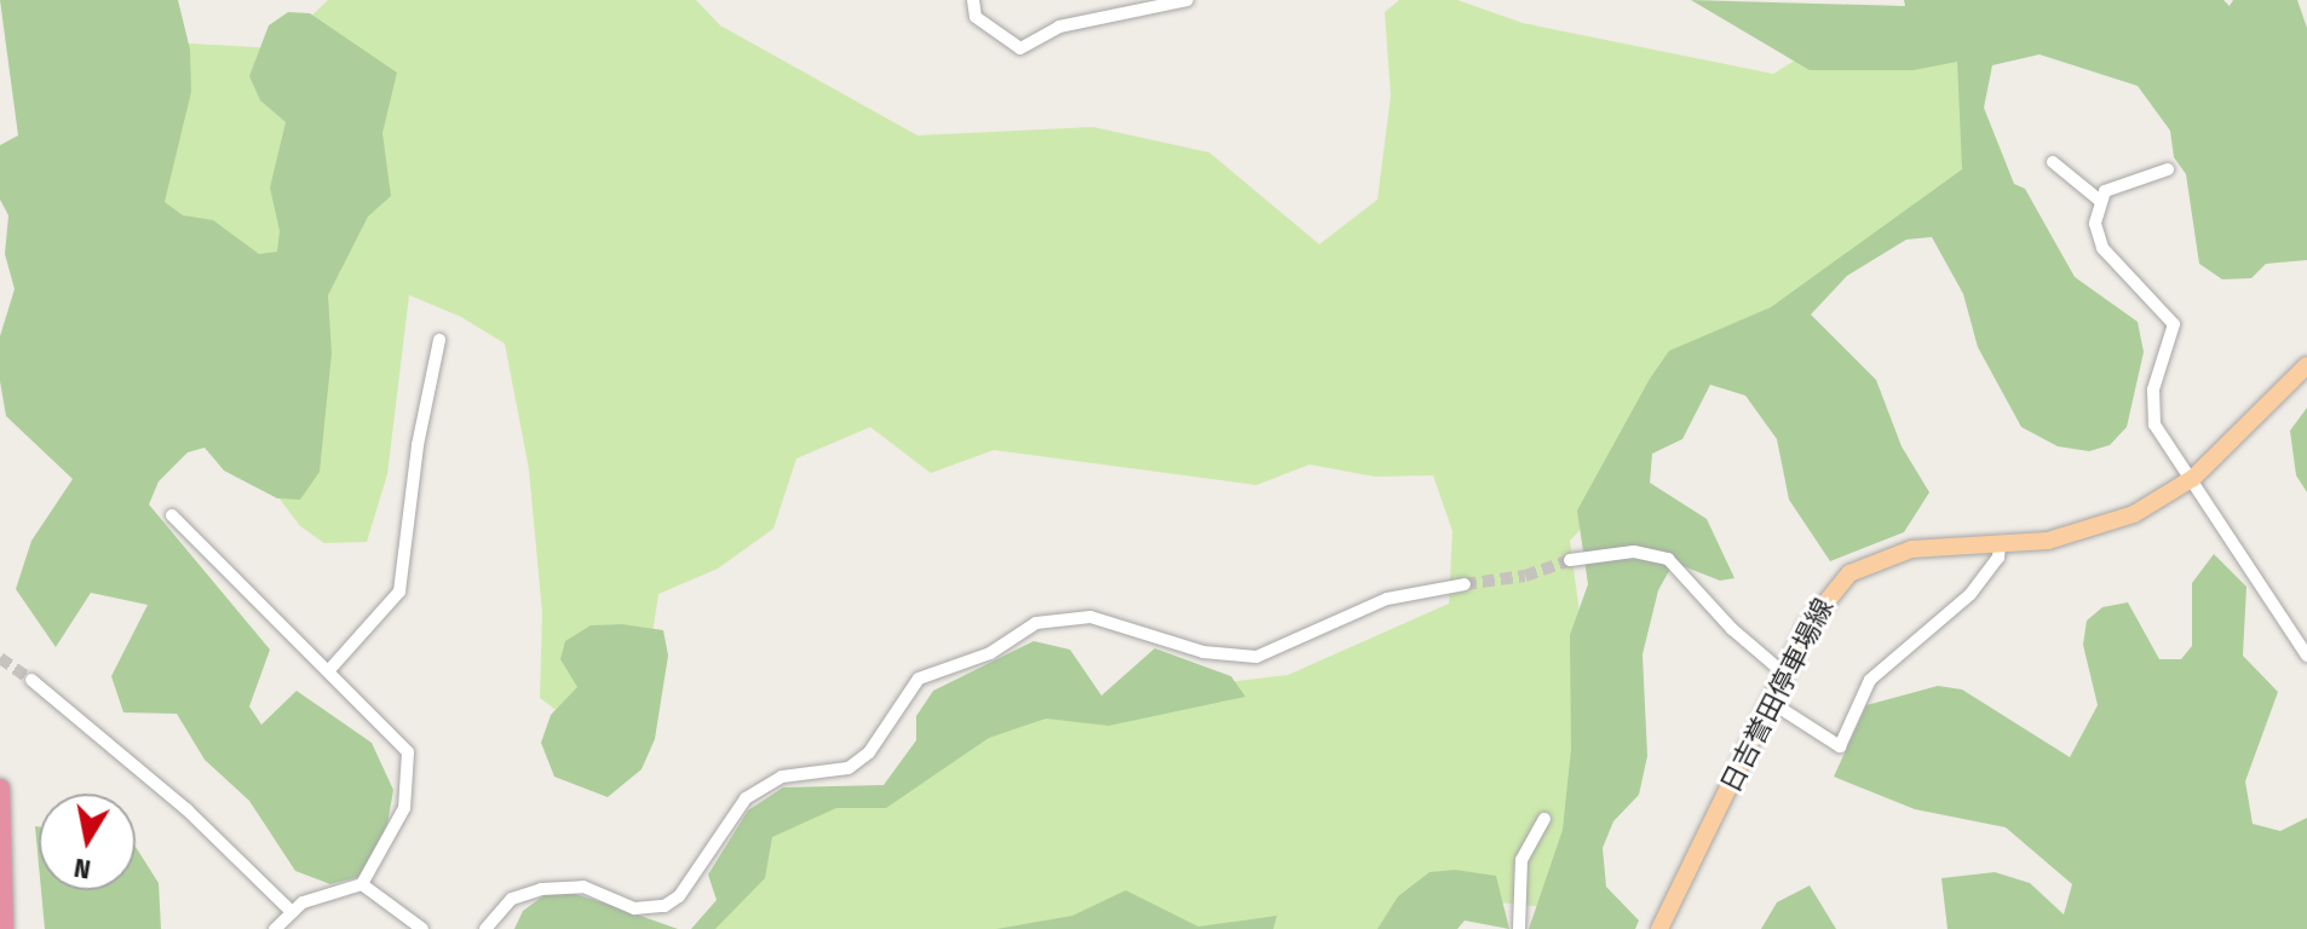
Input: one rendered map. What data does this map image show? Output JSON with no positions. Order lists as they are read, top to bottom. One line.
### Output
{"streets":{"main road":["日吉誉田停車場線"]},"north":"bottom"}
